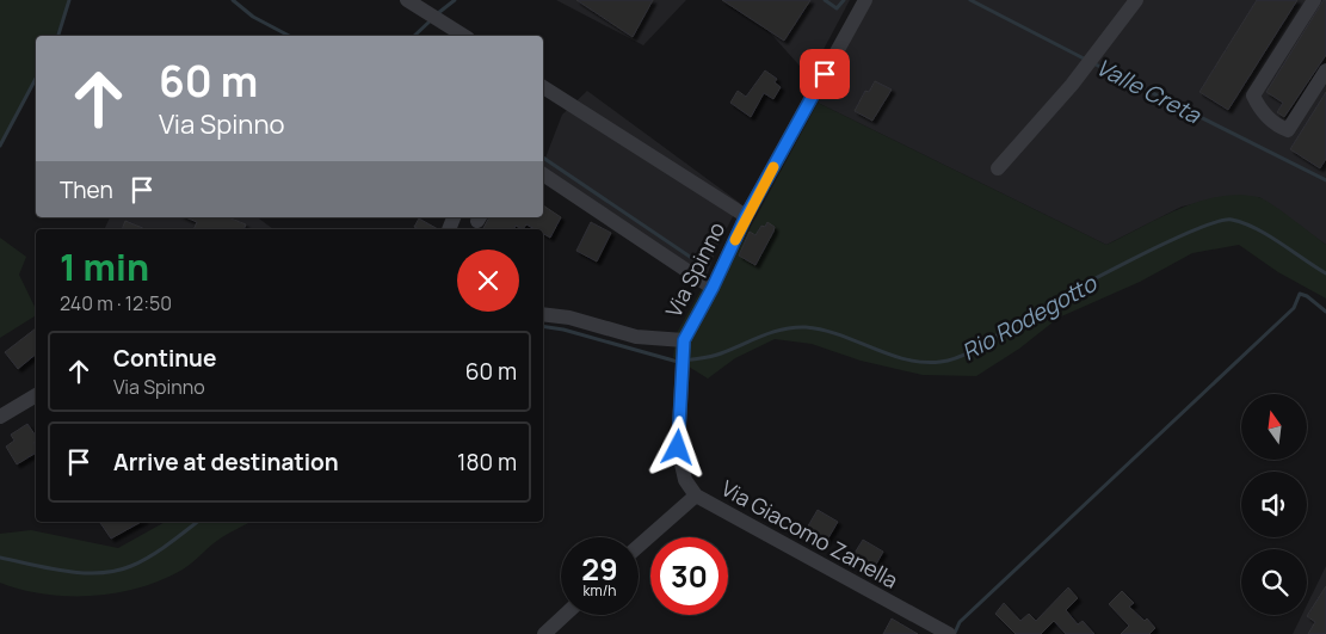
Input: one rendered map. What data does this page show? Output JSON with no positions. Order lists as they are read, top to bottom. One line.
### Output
{"streets":{"street":["Via Spinno","Via Giacomo Zanella"]},"crossings":[["Via Spinno","Via Giacomo Zanella"]],"water":["Valle Creta","Rio Rodegotto"],"north":"top","page":{"turn":["60 m","Via Spinno"],"then":"Then","heading":["1 min","240 m · 12:50"],"list":[{"name":"Continue","note":"Via Spinno","value":"60 m"},{"name":"Arrive at destination","value":"180 m"}],"speed":"29 km/h","limit":"30"}}
